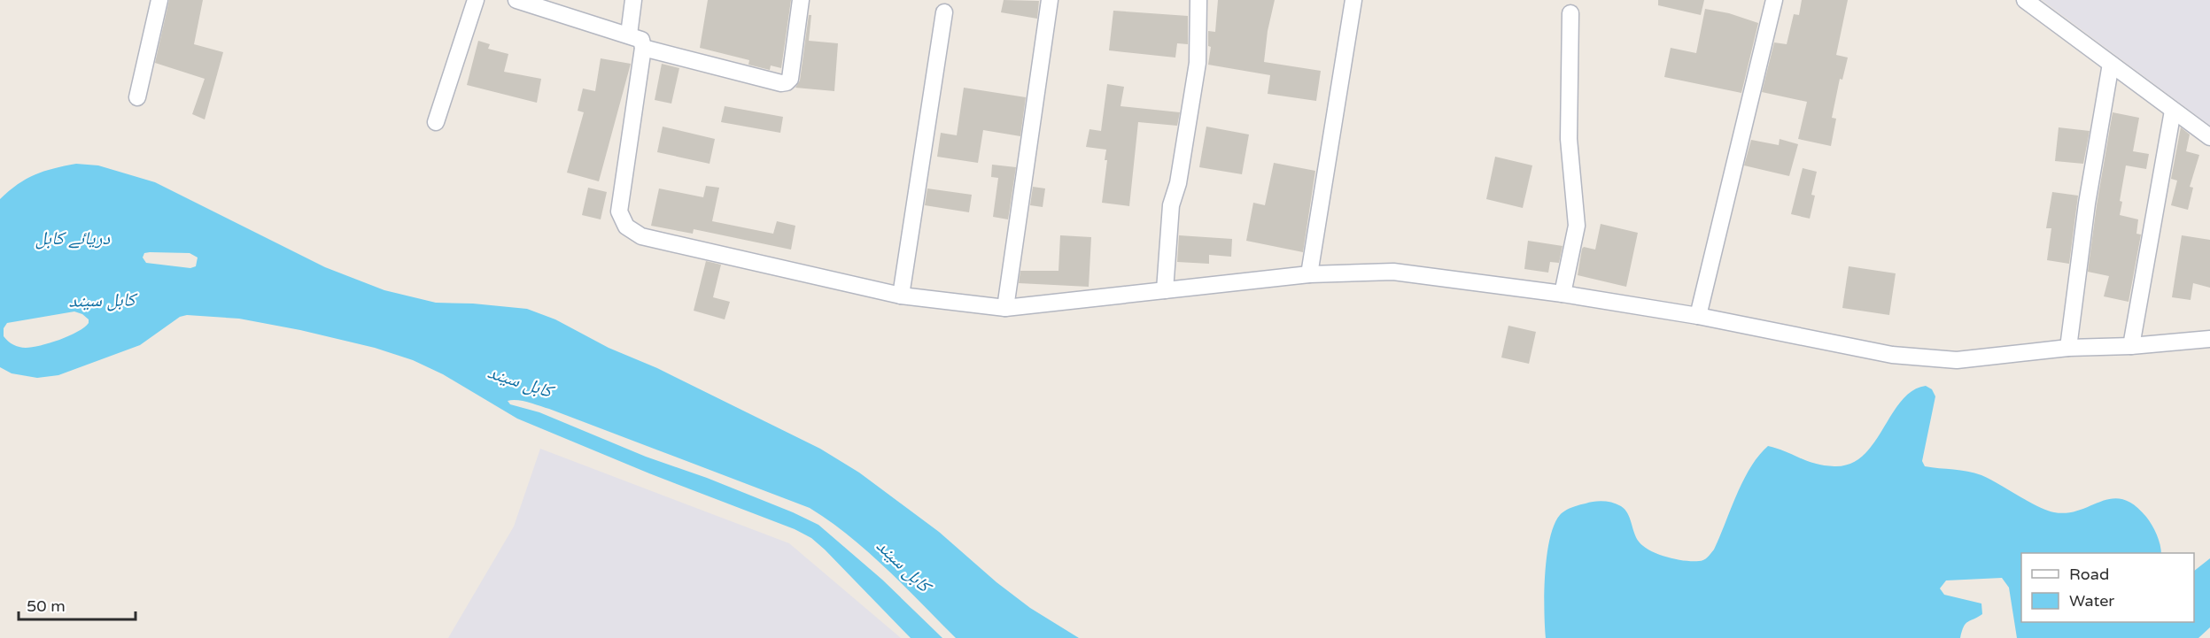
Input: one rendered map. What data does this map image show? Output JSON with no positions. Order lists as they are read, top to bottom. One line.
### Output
{"water":["دریائے کابل","کابل سيند"],"legend":["Road","Water"],"scale_bar":"50 m"}
